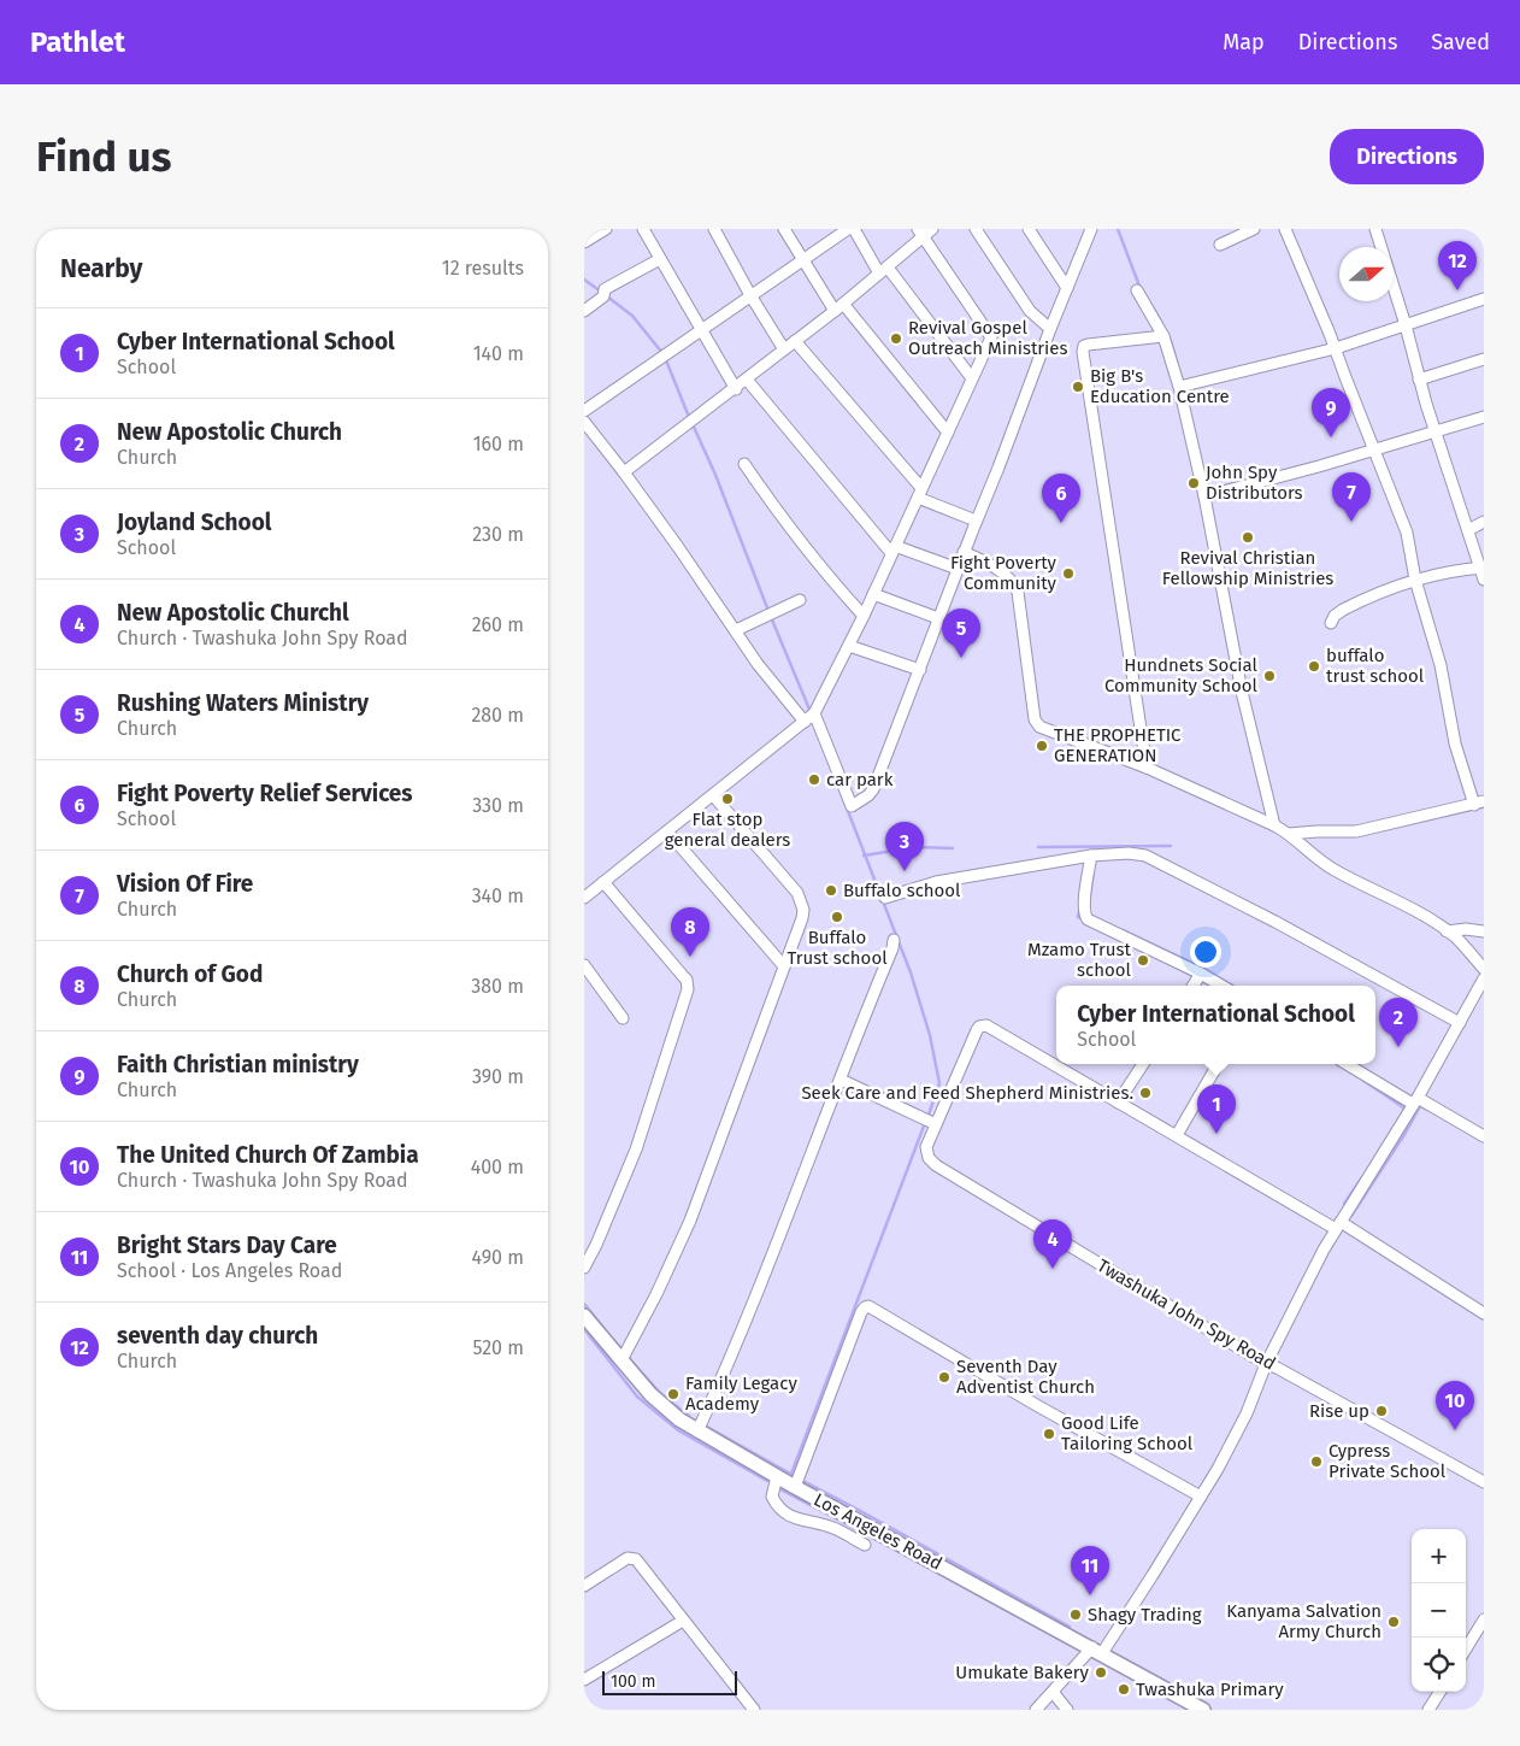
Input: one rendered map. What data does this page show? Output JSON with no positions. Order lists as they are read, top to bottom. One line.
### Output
{"streets":{"main road":["Los Angeles Road"],"street":["Twashuka John Spy Road"]},"places":["Revival Gospel Outreach Ministries","Big B's Education Centre","John Spy Distributors","Revival Christian Fellowship Ministries","Fight Poverty Community","buffalo trust school","Hundnets Social Community School","THE PROPHETIC GENERATION","car park","Flat stop general dealers","Buffalo school","Buffalo Trust school","Mzamo Trust school","Seek Care and Feed Shepherd Ministries.","Seventh Day Adventist Church","Family Legacy Academy","Rise up","Good Life Tailoring School","Cypress Private School","Shagy Trading","Kanyama Salvation Army Church","Umukate Bakery","Twashuka Primary"],"scale_bar":"100 m","north":"right","page":{"header":"Pathlet","nav":["Map","Directions","Saved"],"buttons":"Directions","title":"Find us","heading":["Nearby","12 results"],"pins":["12","9","7","6","5","3","8","2","1","4","10","11"],"list":[{"mark":"1","name":"Cyber International School","note":"School","value":"140 m"},{"mark":"2","name":"New Apostolic Church","note":"Church","value":"160 m"},{"mark":"3","name":"Joyland School","note":"School","value":"230 m"},{"mark":"4","name":"New Apostolic Churchl","note":"Church · Twashuka John Spy Road","value":"260 m"},{"mark":"5","name":"Rushing Waters Ministry","note":"Church","value":"280 m"},{"mark":"6","name":"Fight Poverty Relief Services","note":"School","value":"330 m"},{"mark":"7","name":"Vision Of Fire","note":"Church","value":"340 m"},{"mark":"8","name":"Church of God","note":"Church","value":"380 m"},{"mark":"9","name":"Faith Christian ministry","note":"Church","value":"390 m"},{"mark":"10","name":"The United Church Of Zambia","note":"Church · Twashuka John Spy Road","value":"400 m"},{"mark":"11","name":"Bright Stars Day Care","note":"School · Los Angeles Road","value":"490 m"},{"mark":"12","name":"seventh day church","note":"Church","value":"520 m"}],"popup":["Cyber International School","School"],"map_buttons":["+","−"],"scale":"100 m"}}
